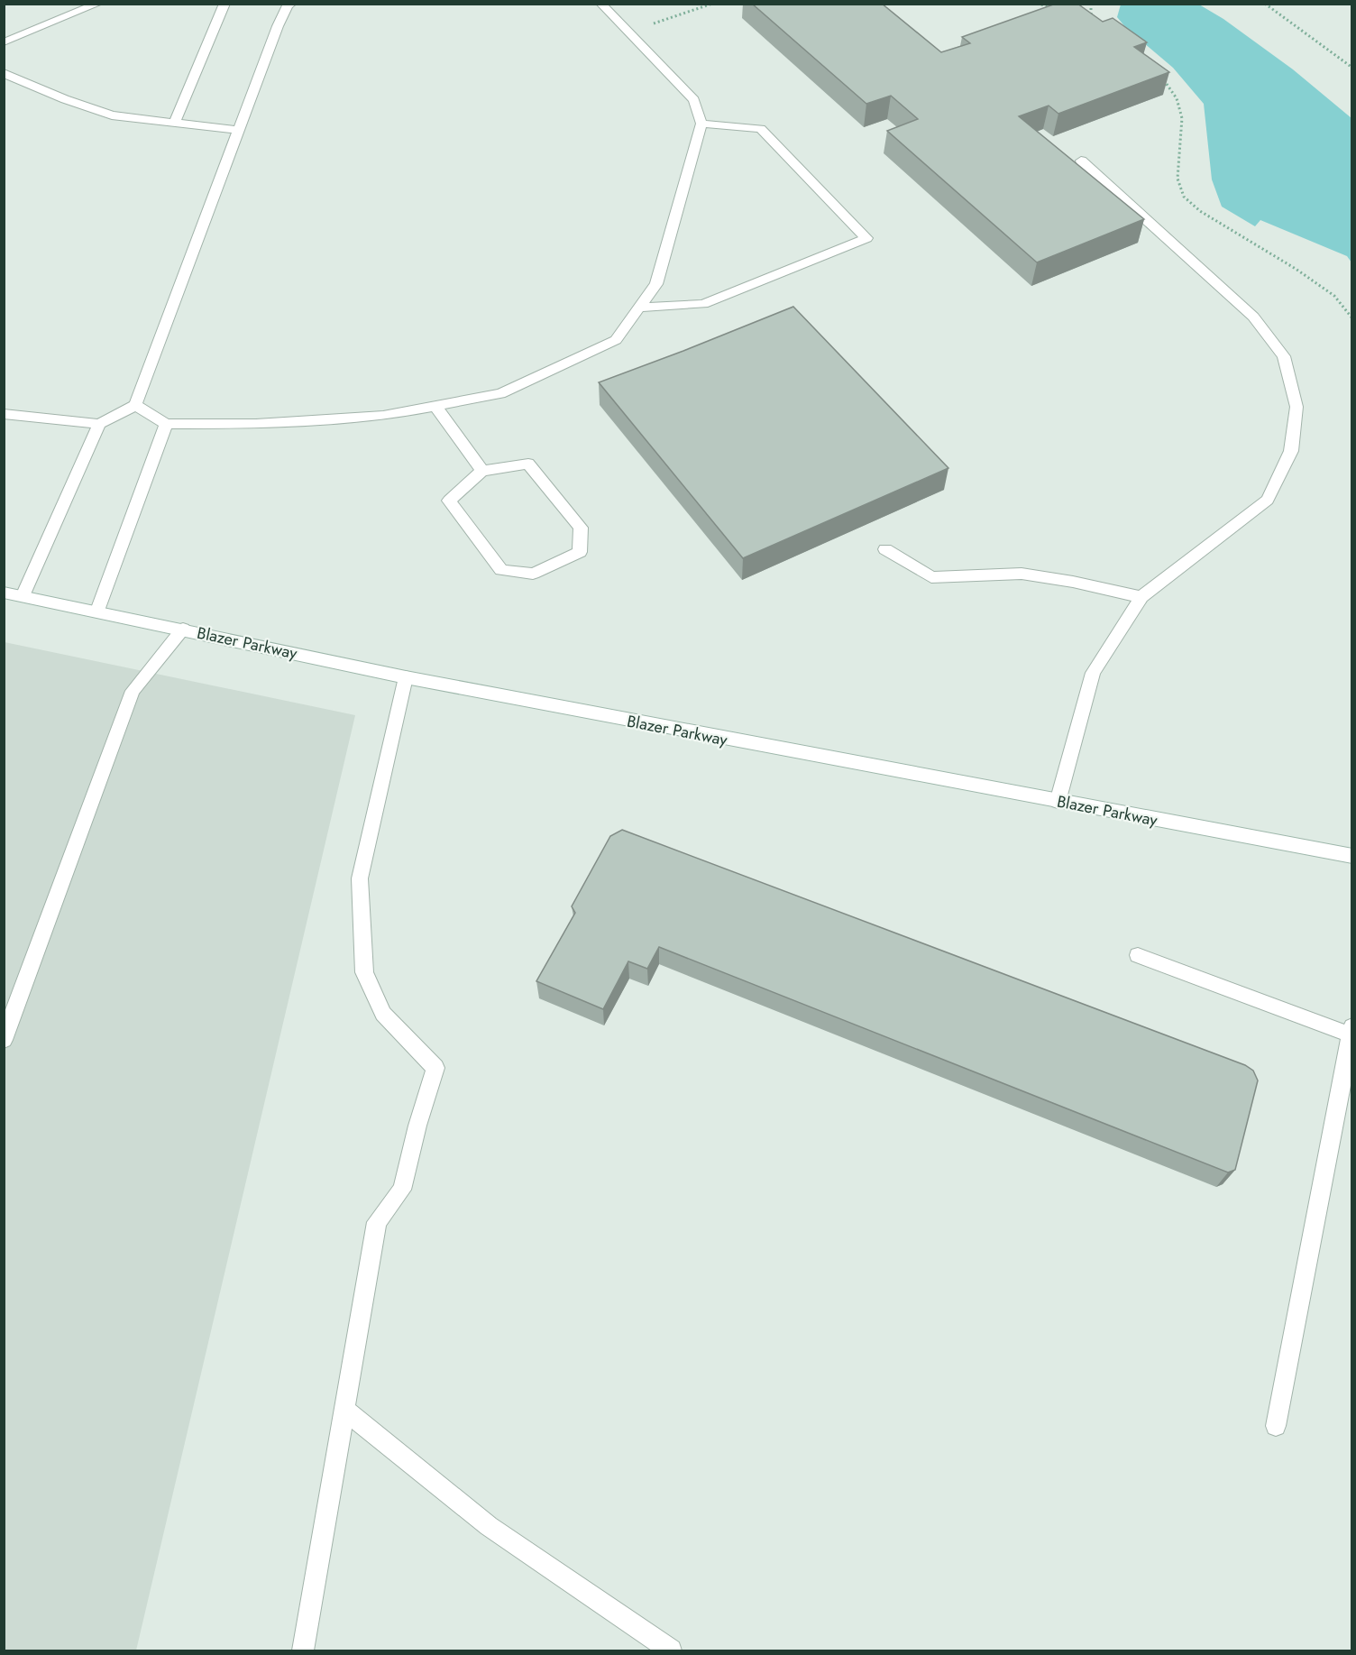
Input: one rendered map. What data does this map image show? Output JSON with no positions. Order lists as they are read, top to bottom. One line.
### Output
{"streets":{"street":["Blazer Parkway"]}}
